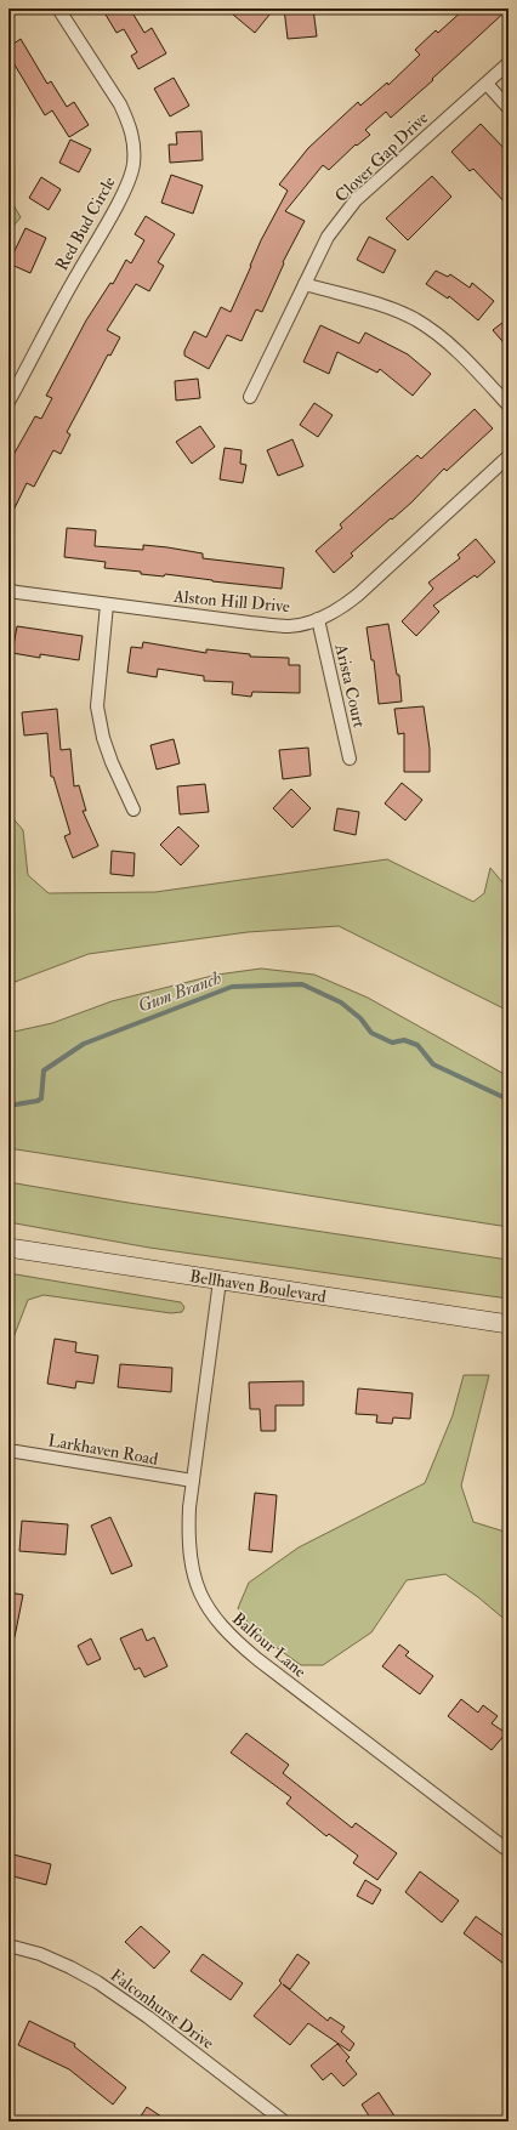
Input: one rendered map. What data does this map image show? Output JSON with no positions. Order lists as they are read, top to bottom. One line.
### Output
{"streets":{"main road":["Bellhaven Boulevard"],"street":["Clover Gap Drive","Red Bud Circle","Alston Hill Drive","Arista Court","Larkhaven Road","Balfour Lane","Falconhurst Drive"]},"crossings":[["Alston Hill Drive","Arista Court"],["Bellhaven Boulevard","Balfour Lane"],["Larkhaven Road","Balfour Lane"]],"water":["Gum Branch"]}
